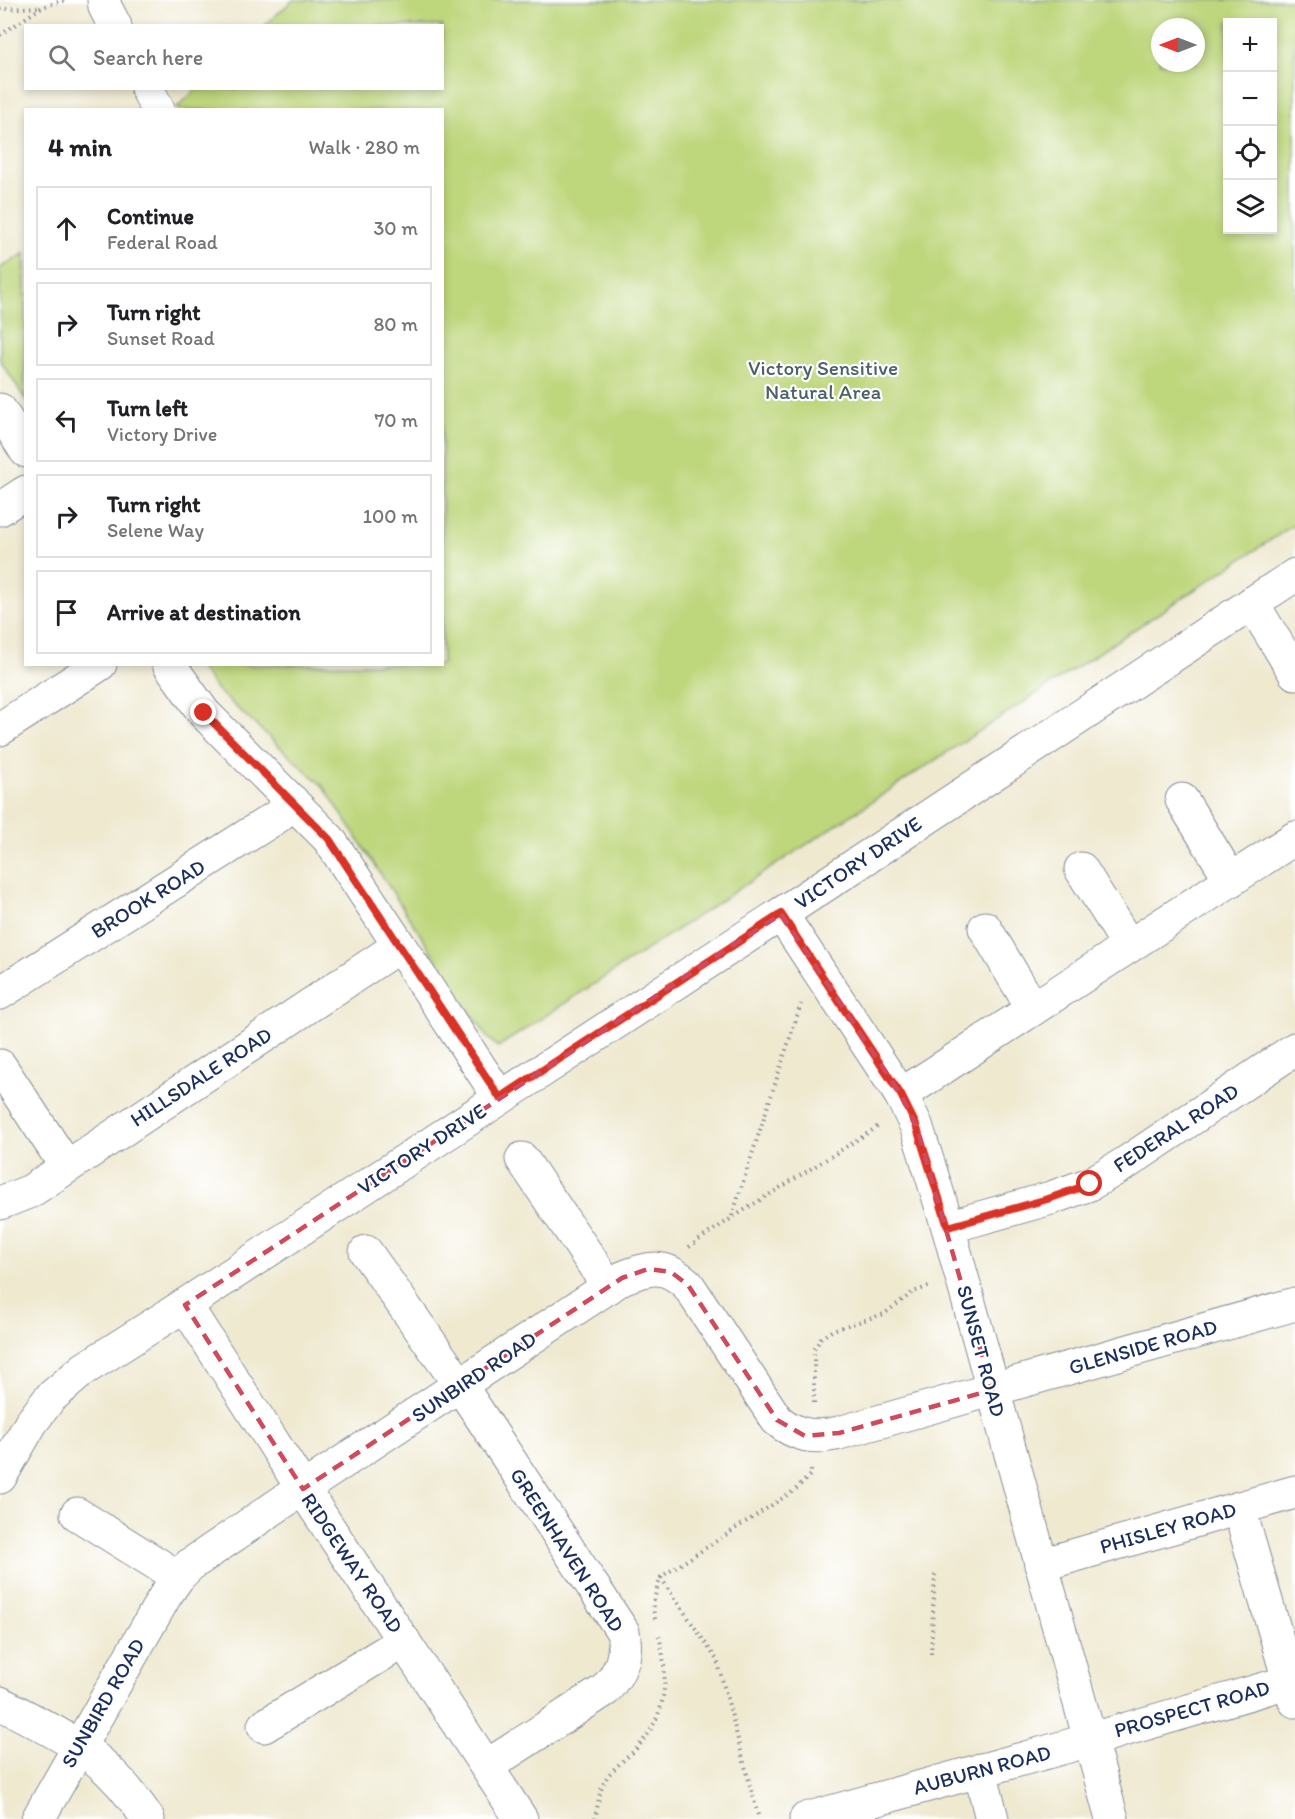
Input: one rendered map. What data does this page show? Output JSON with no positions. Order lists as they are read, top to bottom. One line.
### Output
{"streets":{"street":["VICTORY DRIVE","BROOK ROAD","HILLSDALE ROAD","FEDERAL ROAD","GLENSIDE ROAD","SUNSET ROAD","SUNBIRD ROAD","PHISLEY ROAD","GREENHAVEN ROAD","RIDGEWAY ROAD","PROSPECT ROAD","AUBURN ROAD"]},"crossings":[["VICTORY DRIVE","SUNSET ROAD"],["VICTORY DRIVE","RIDGEWAY ROAD"],["FEDERAL ROAD","SUNSET ROAD"],["GLENSIDE ROAD","SUNSET ROAD"],["SUNSET ROAD","PHISLEY ROAD"],["SUNSET ROAD","PROSPECT ROAD"],["SUNSET ROAD","AUBURN ROAD"],["SUNBIRD ROAD","GREENHAVEN ROAD"],["SUNBIRD ROAD","RIDGEWAY ROAD"],["GREENHAVEN ROAD","RIDGEWAY ROAD"],["PROSPECT ROAD","AUBURN ROAD"]],"parks":["Victory Sensitive Natural Area"],"north":"left","page":{"map_buttons":["+","−"],"search":"Search here","heading":["4 min","Walk · 280 m"],"list":[["Continue","Federal Road","30 m"],["Turn right","Sunset Road","80 m"],["Turn left","Victory Drive","70 m"],["Turn right","Selene Way","100 m"],"Arrive at destination"]}}
